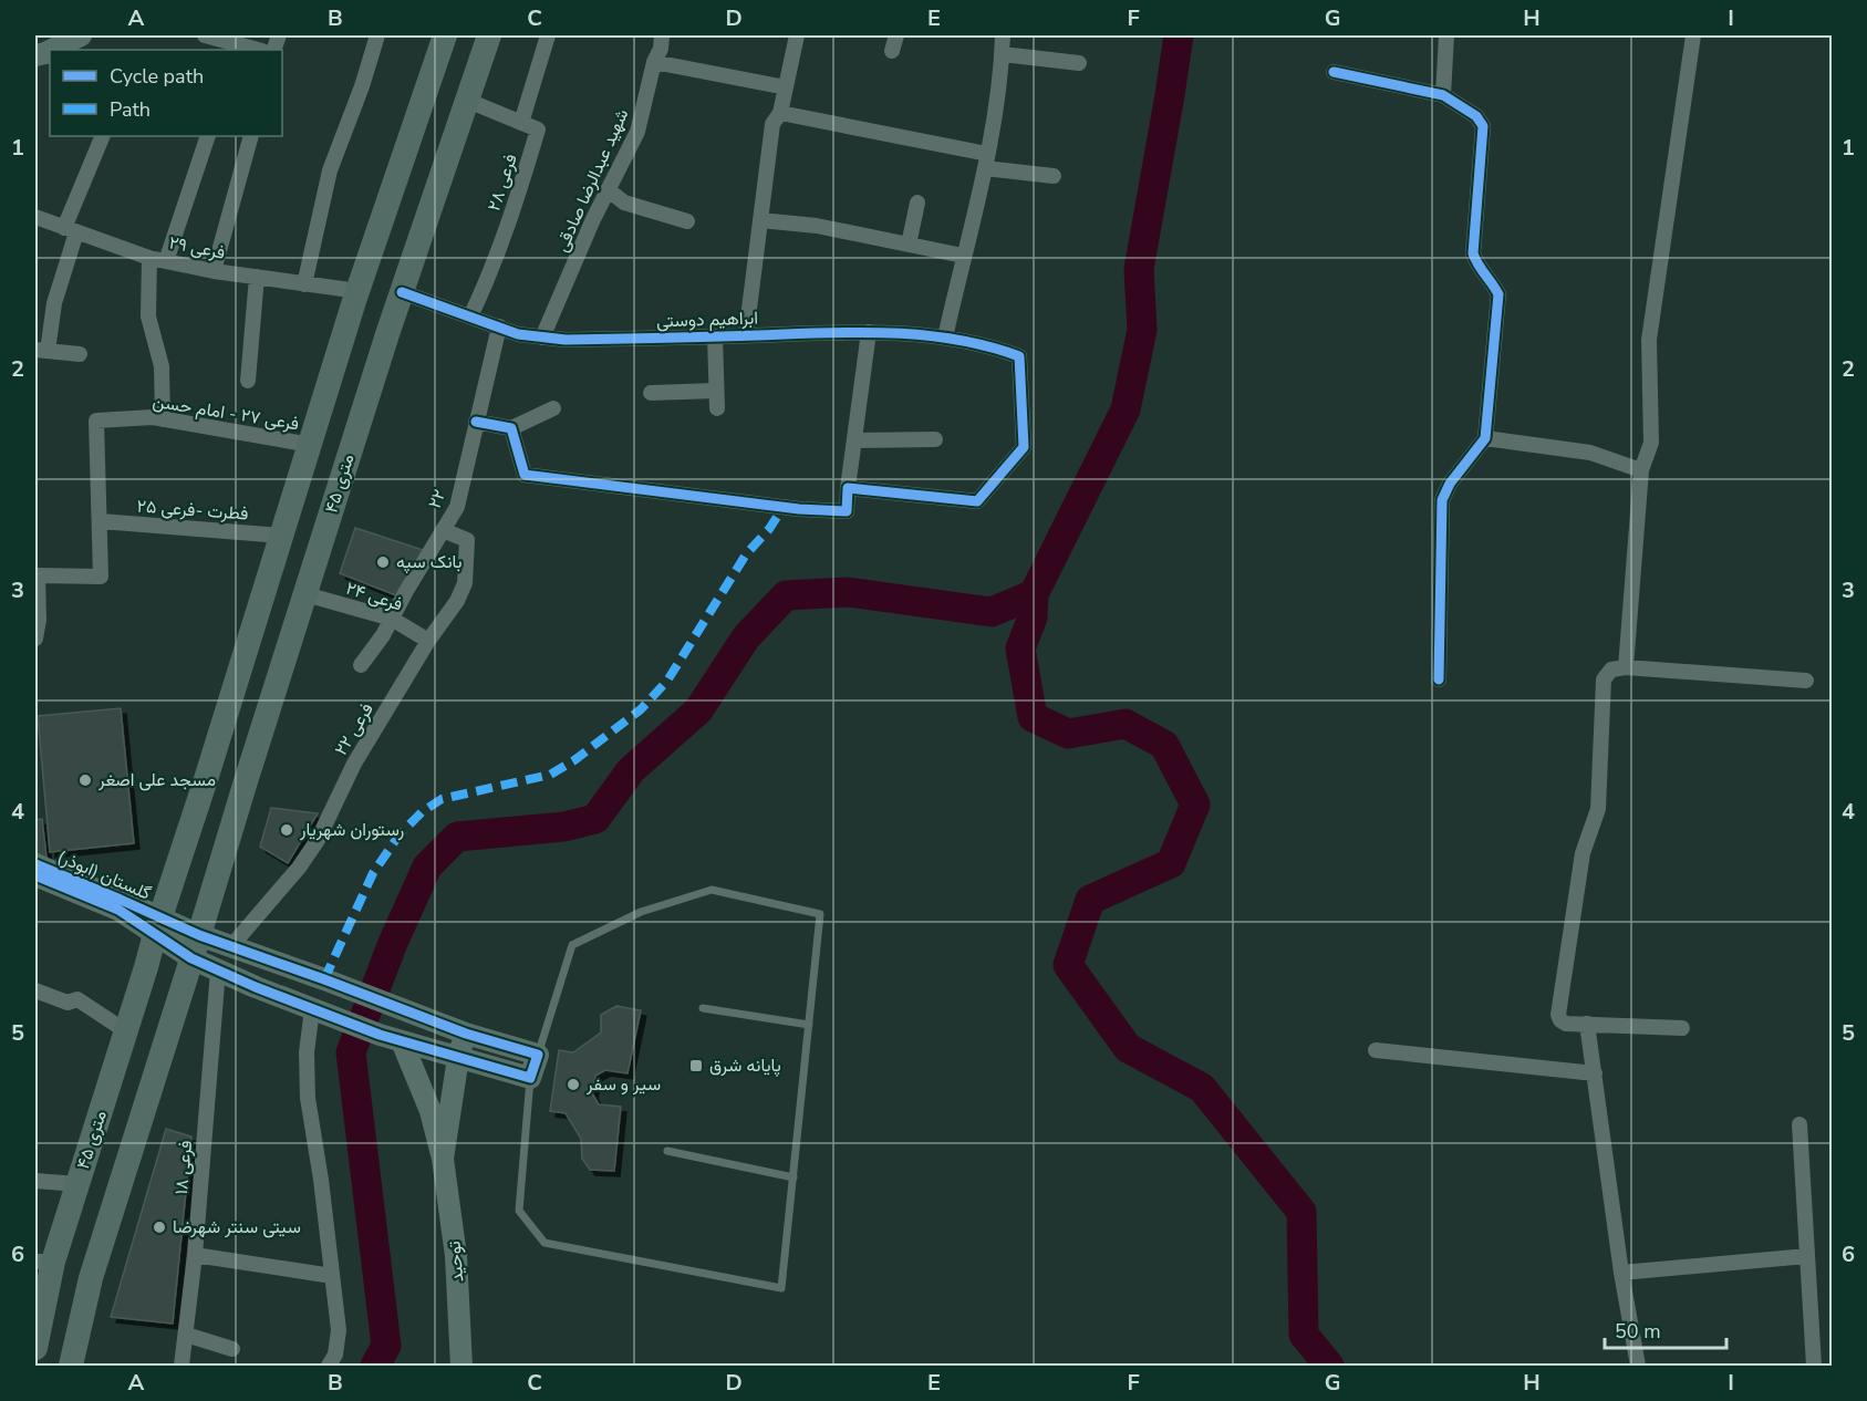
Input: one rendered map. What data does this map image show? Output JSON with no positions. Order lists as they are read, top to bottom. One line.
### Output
{"streets":{"main road":["۴۵ متری"],"street":["شهید عبدالرضا صادقی","فرعی ۲۸","فرعی ۲۹","ابراهیم دوستی","فرعی ۲۷ - امام حسن","۲۲","فطرت -فرعی ۲۵","فرعی ۲۴","فرعی ۲۲","گلستان (ابوذر)","فرعی ۱۸","توحید"]},"crossings":[["شهید عبدالرضا صادقی","ابراهیم دوستی"],["فرعی ۲۸","ابراهیم دوستی"],["فرعی ۲۹","۴۵ متری"],["ابراهیم دوستی","۴۵ متری"],["ابراهیم دوستی","۲۲"],["فرعی ۲۷ - امام حسن","۴۵ متری"],["فرعی ۲۷ - امام حسن","فطرت -فرعی ۲۵"],["۴۵ متری","فطرت -فرعی ۲۵"],["۴۵ متری","فرعی ۲۴"],["۴۵ متری","گلستان (ابوذر)"],["۲۲","فرعی ۲۴"],["۲۲","فرعی ۲۲"],["فرعی ۲۴","فرعی ۲۲"]],"places":{"other":["بانک سپه","مسجد علی اصغر","رستوران شهریار","سیر و سفر","سیتی سنتر شهرضا"],"transit":["پایانه شرق"]},"legend":["Cycle path","Path"],"scale_bar":"50 m","grid":{"columns":["A","B","C","D","E","F","G","H","I"],"rows":["1","2","3","4","5","6"]}}
